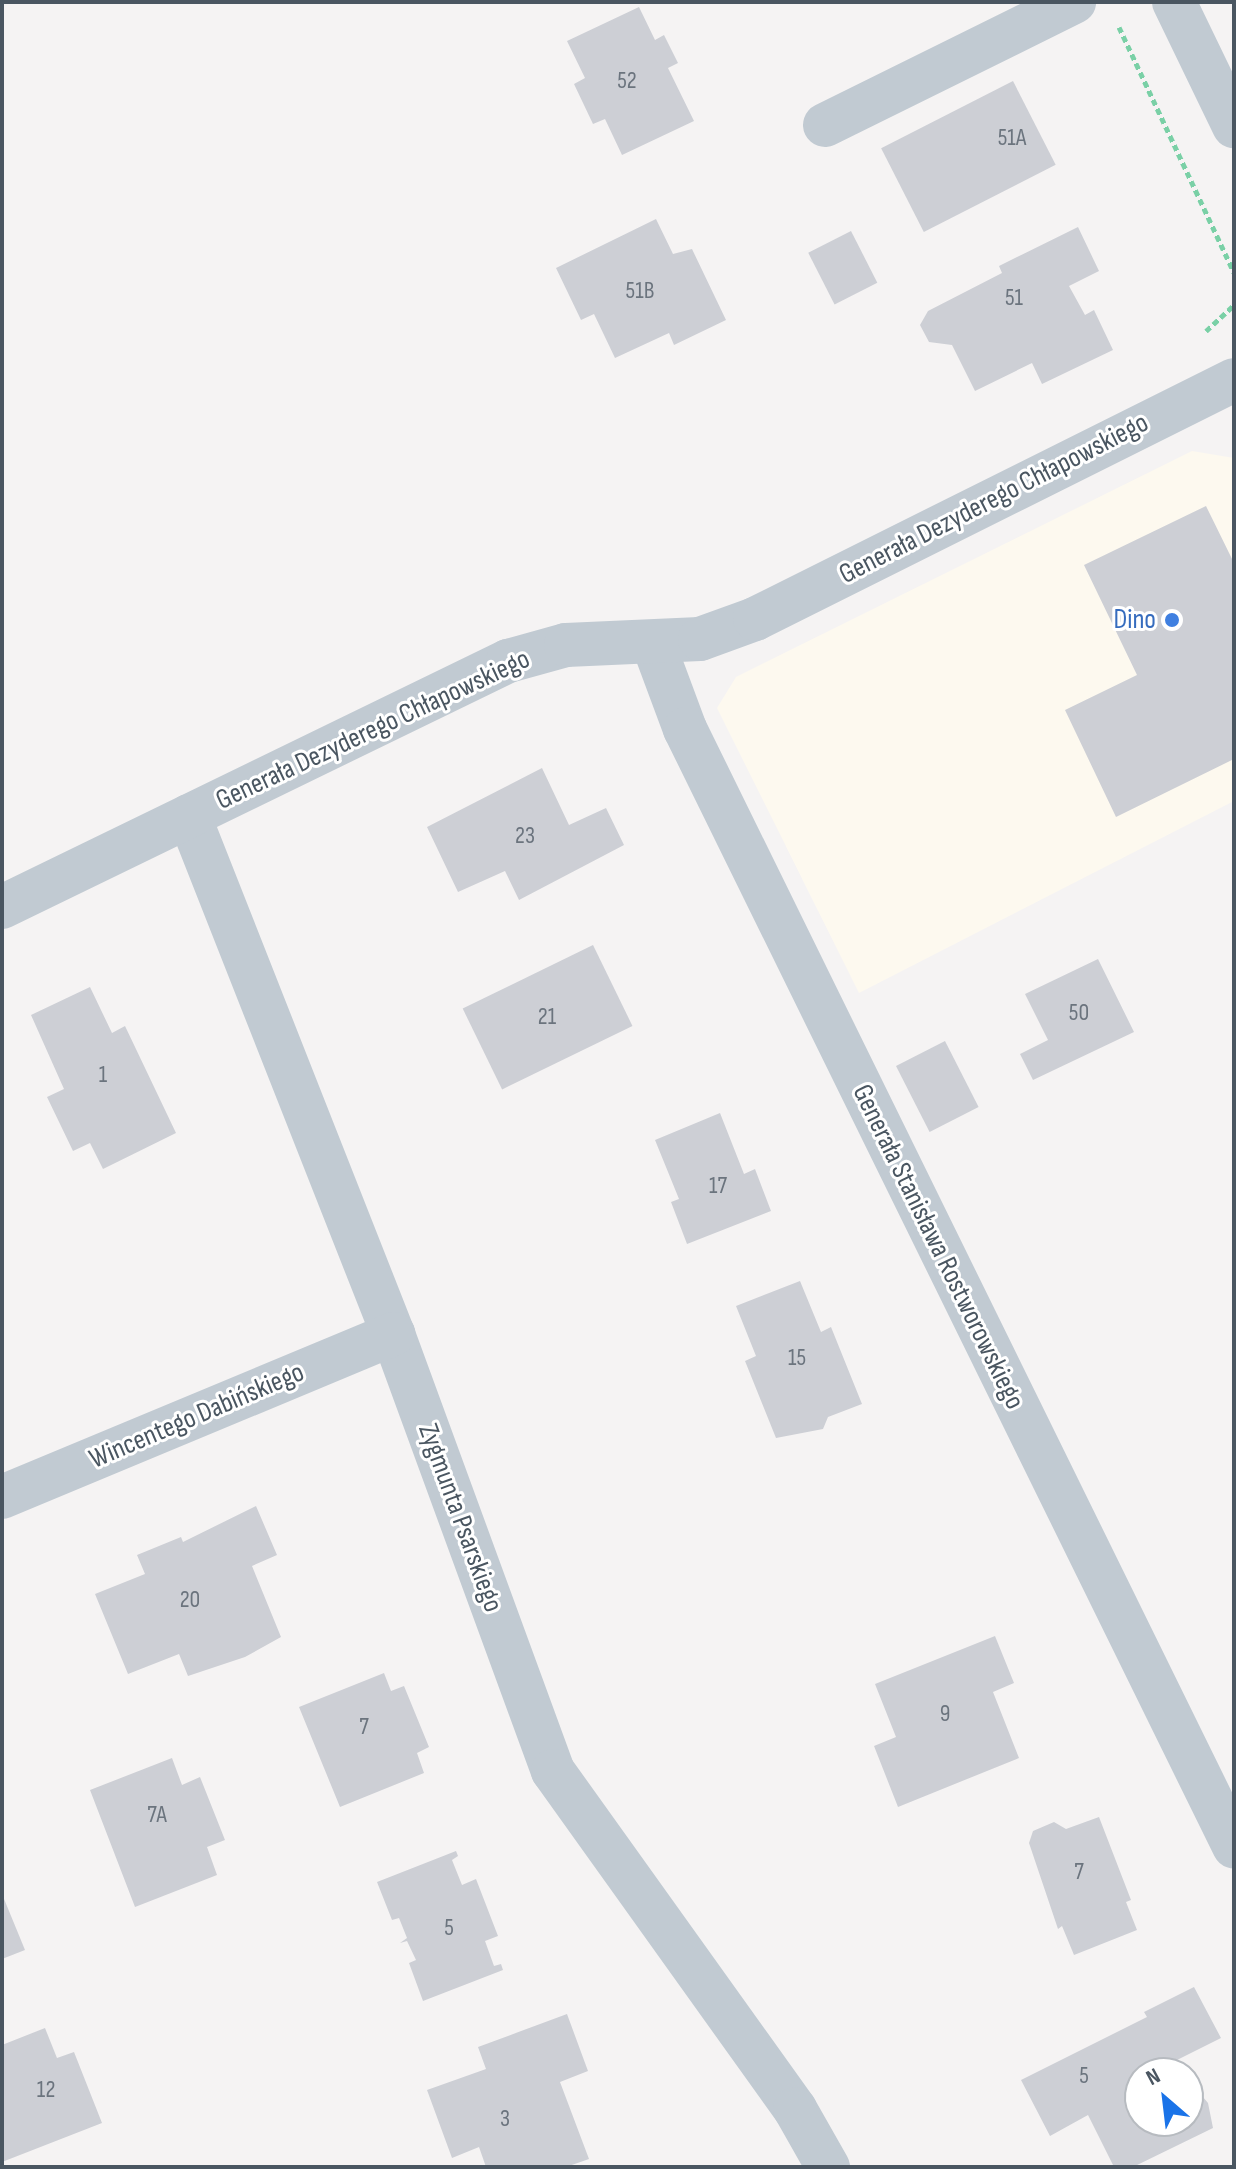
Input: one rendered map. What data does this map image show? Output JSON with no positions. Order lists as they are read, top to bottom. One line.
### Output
{"streets":{"street":["Generała Dezyderego Chłapowskiego","Generała Stanisława Rostworowskiego","Wincentego Dabińskiego","Zygmunta Psarskiego"]},"crossings":[["Generała Dezyderego Chłapowskiego","Generała Stanisława Rostworowskiego"],["Generała Dezyderego Chłapowskiego","Zygmunta Psarskiego"],["Wincentego Dabińskiego","Zygmunta Psarskiego"]],"places":["Dino"],"house_numbers":["52","51A","51B","51","23","50","21","1","17","15","20","9","7","7A","7","5","5","12","3"],"north":"top left"}
